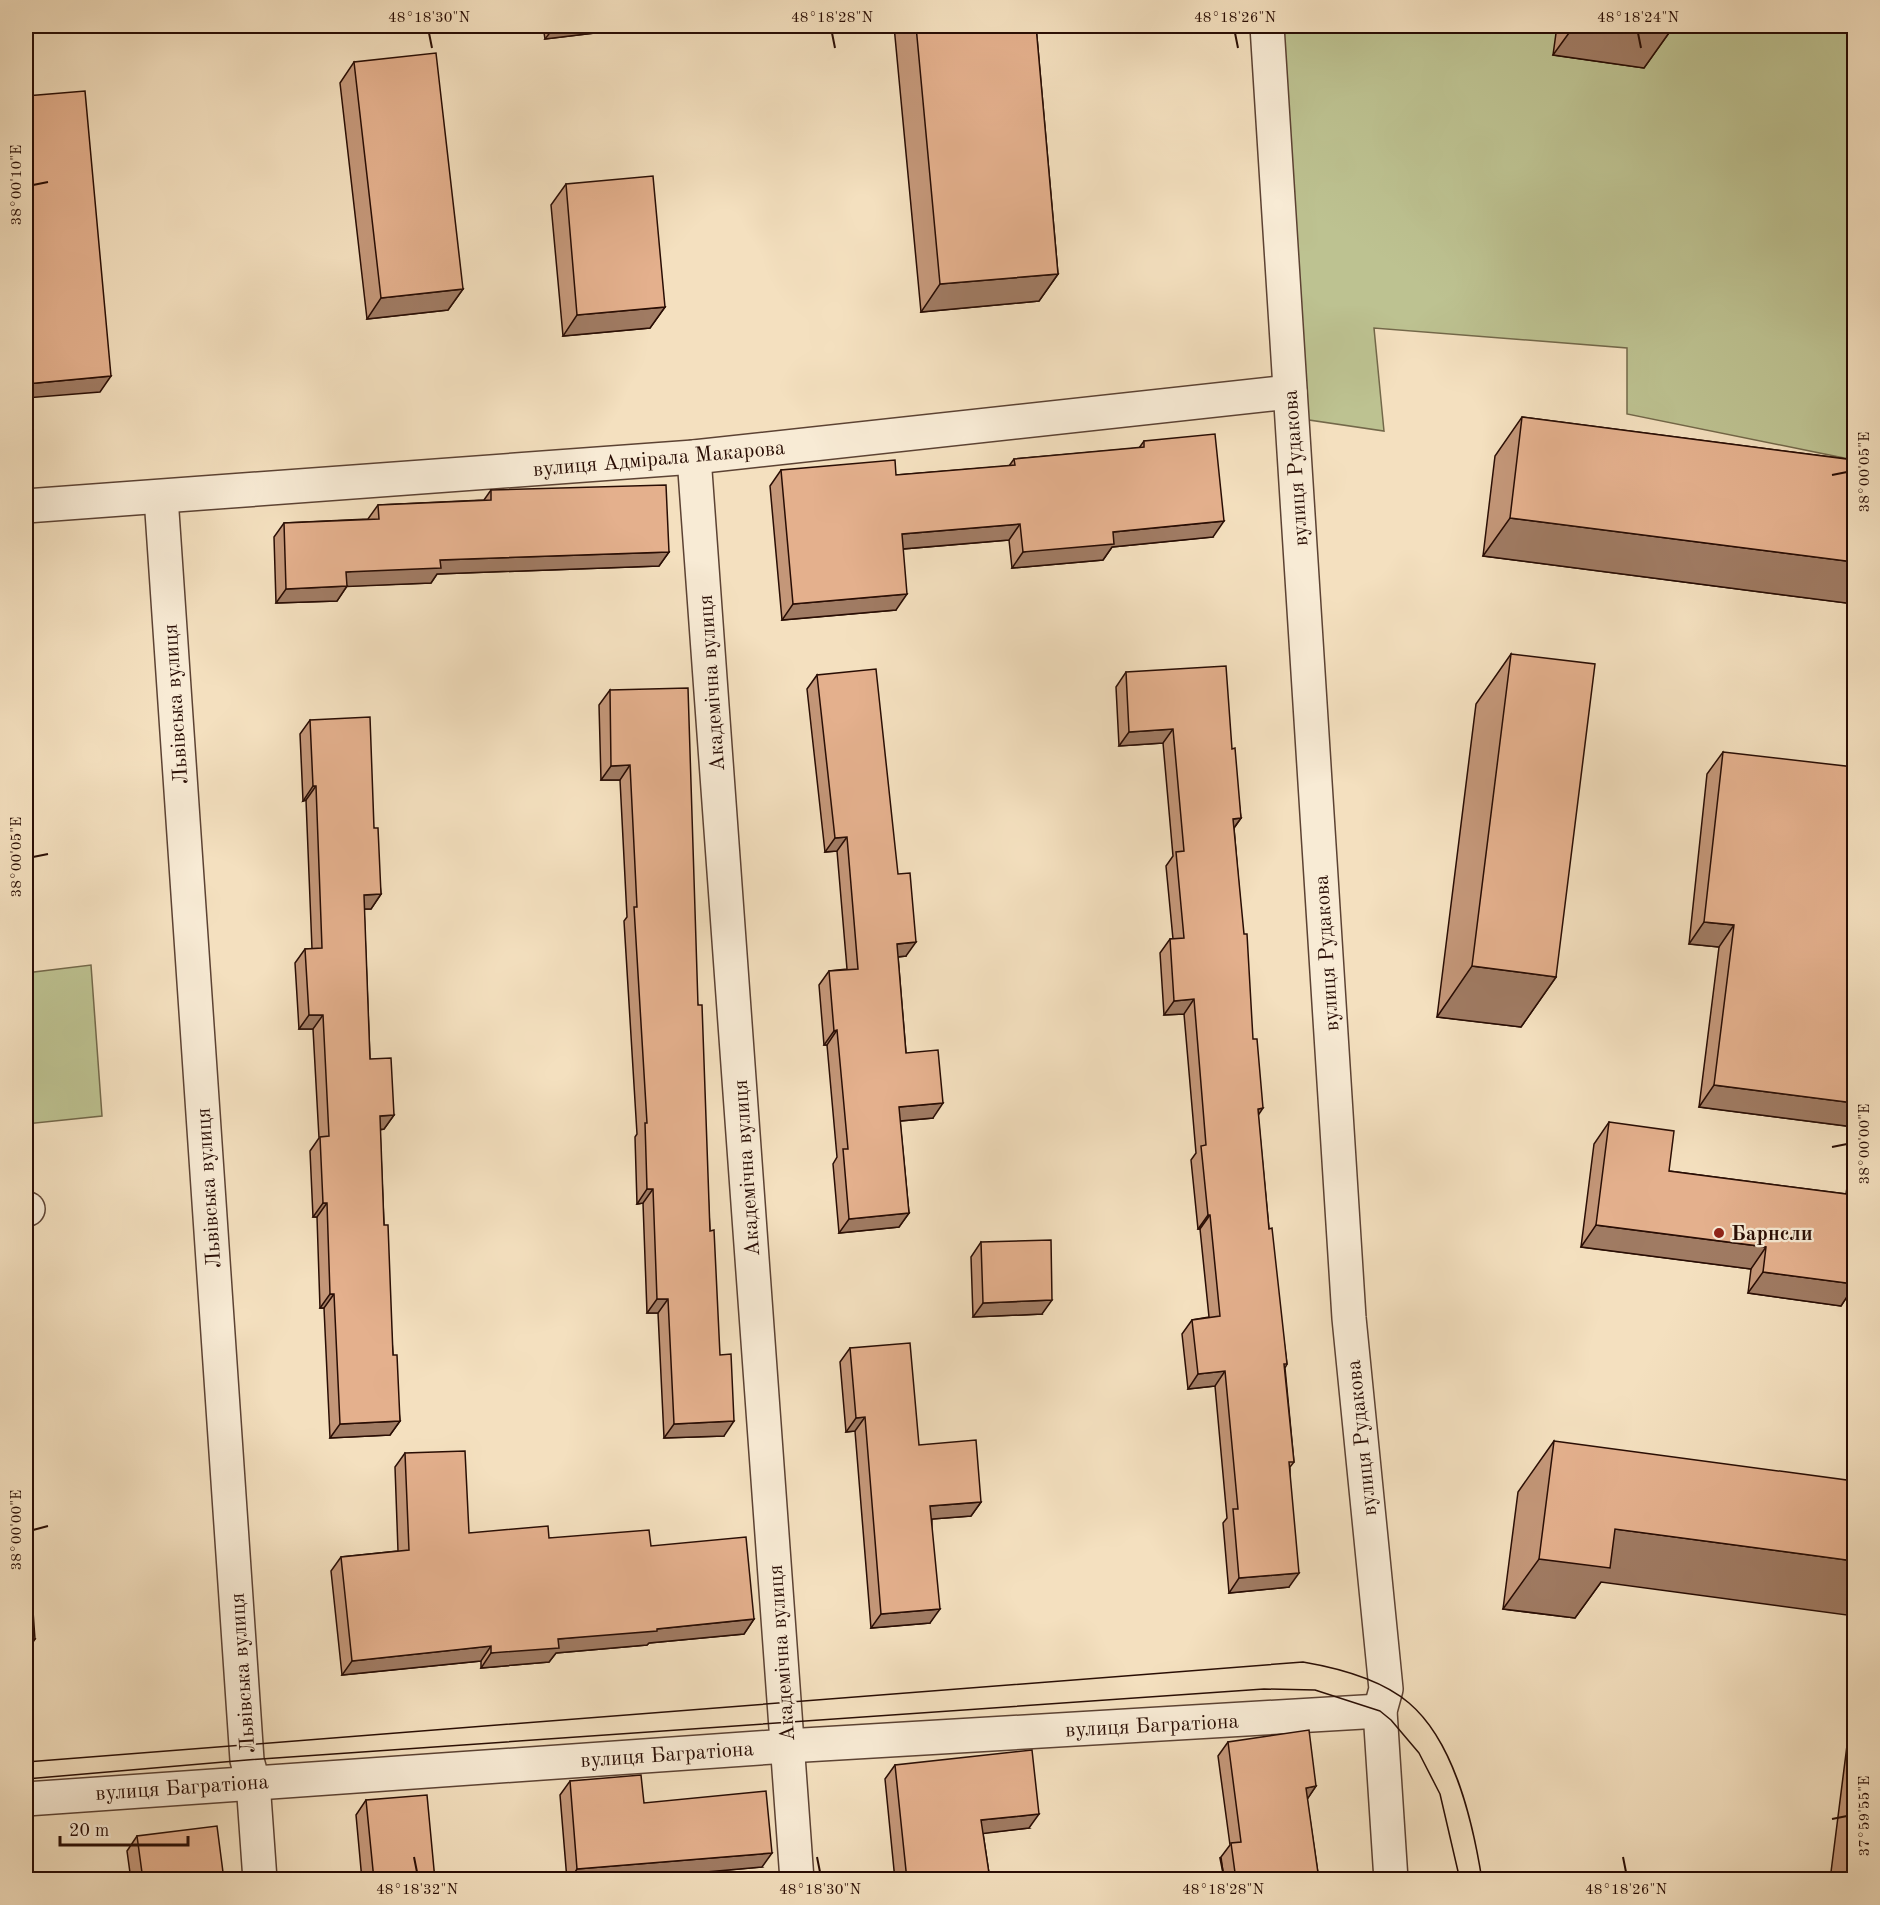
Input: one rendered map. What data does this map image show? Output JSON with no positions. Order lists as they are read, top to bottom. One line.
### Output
{"streets":{"street":["вулиця Адмірала Макарова","вулиця Рудакова","Академічна вулиця","Львівська вулиця","вулиця Багратіона"]},"crossings":[["вулиця Адмірала Макарова","вулиця Рудакова"],["вулиця Адмірала Макарова","Академічна вулиця"],["вулиця Адмірала Макарова","Львівська вулиця"],["вулиця Рудакова","вулиця Багратіона"],["Академічна вулиця","вулиця Багратіона"],["Львівська вулиця","вулиця Багратіона"]],"places":["Барнсли"],"scale_bar":"20 m","coordinates":["48°18'30\"N","48°18'28\"N","48°18'26\"N","48°18'24\"N","38°00'10\"E","38°00'05\"E","38°00'00\"E","37°59'55\"E","48°18'32\"N"]}
